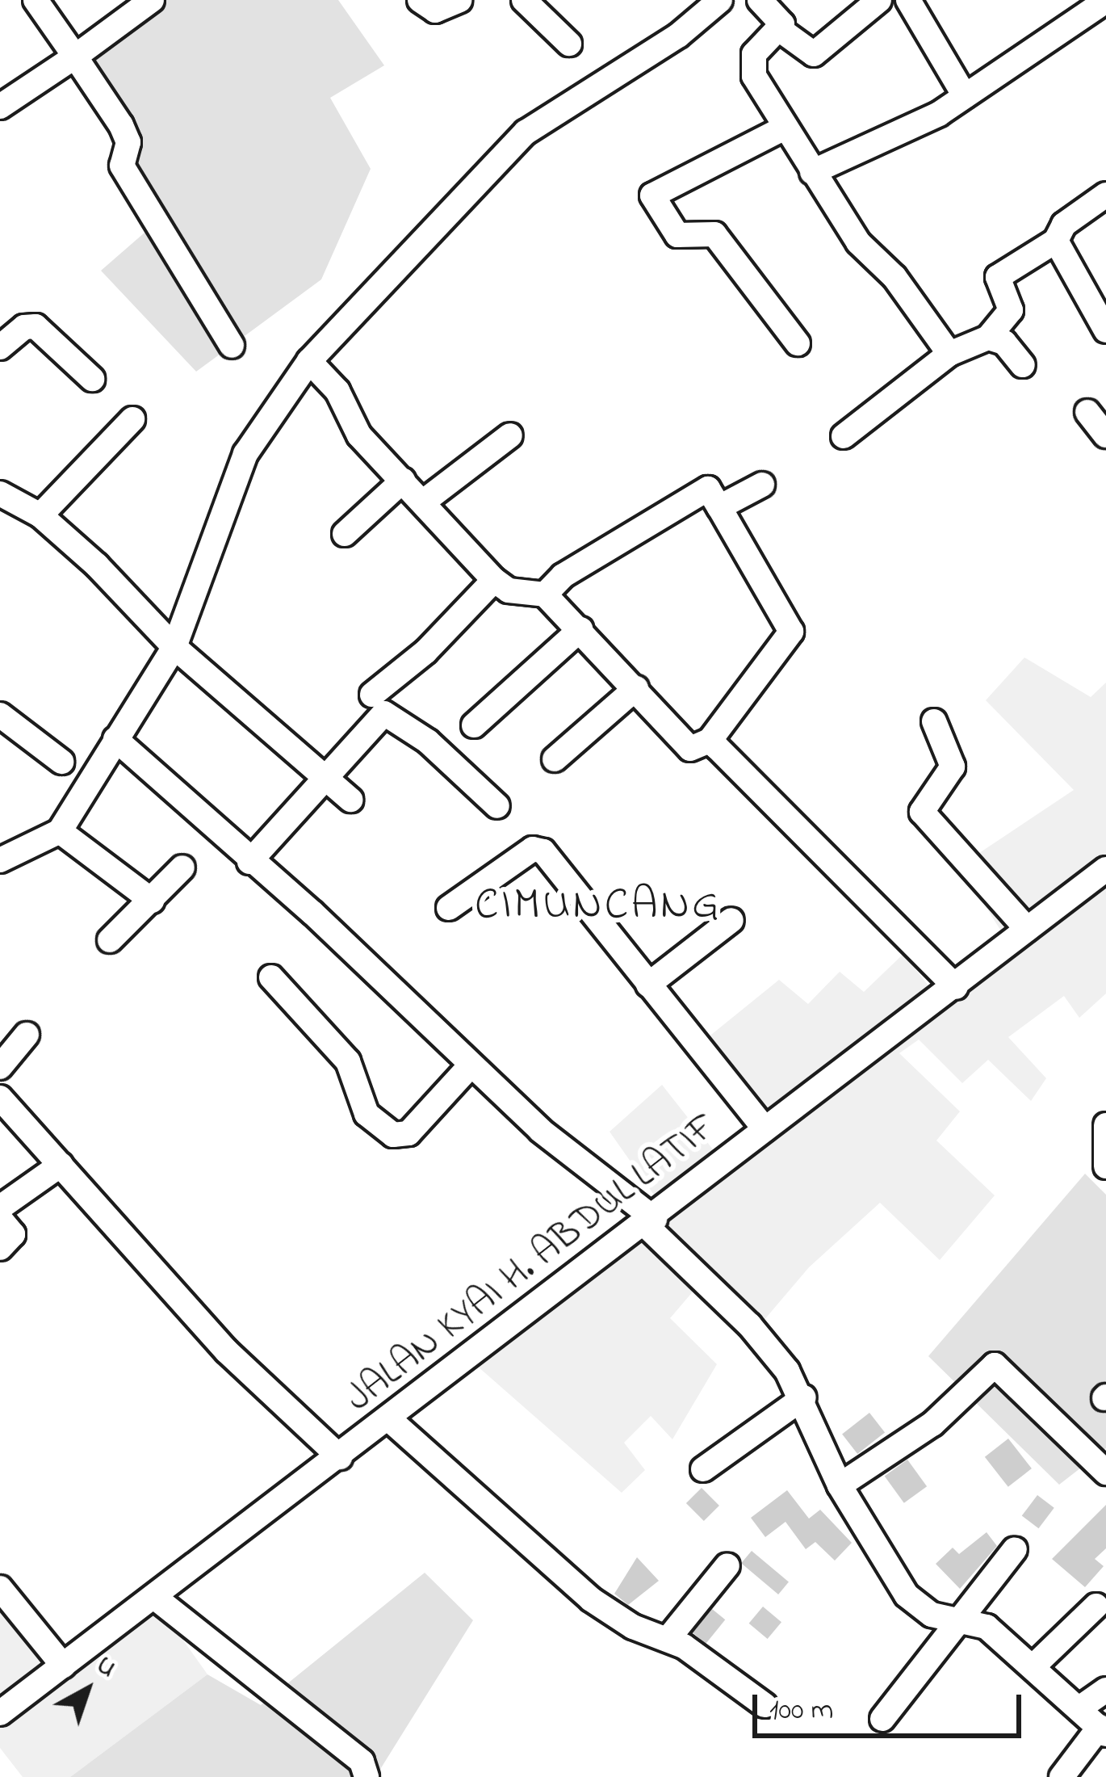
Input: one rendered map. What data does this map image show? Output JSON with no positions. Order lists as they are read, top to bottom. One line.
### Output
{"streets":{"street":["JALAN KYAI H. ABDUL LATIF"]},"districts":["CIMUNCANG"],"scale_bar":"100 m","north":"top right"}
